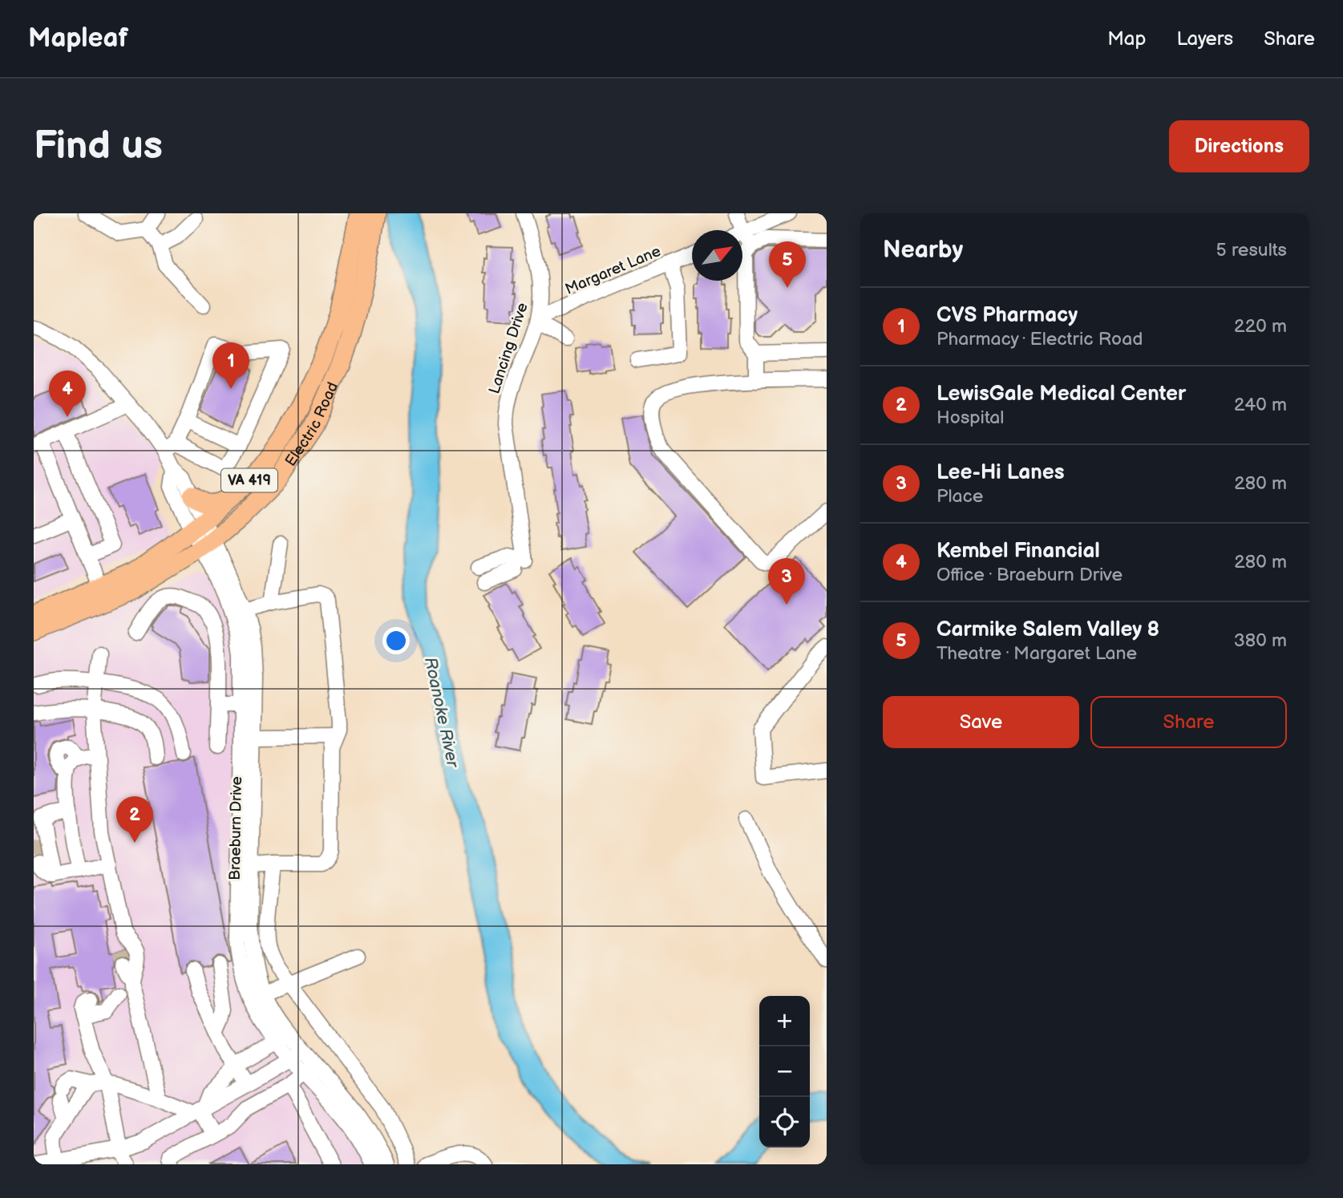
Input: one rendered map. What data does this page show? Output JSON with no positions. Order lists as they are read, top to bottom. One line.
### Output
{"streets":{"main road":["Electric Road","VA 419"],"street":["Margaret Lane","Lancing Drive","Braeburn Drive"]},"crossings":[["Margaret Lane","Lancing Drive"],["Electric Road","Braeburn Drive"]],"water":["Roanoke River"],"north":"top right","page":{"header":"Mapleaf","nav":["Map","Layers","Share"],"buttons":["Directions",["Save","Share"]],"title":"Find us","heading":["Nearby","5 results"],"pins":["5","1","4","3","2"],"list":[{"mark":"1","name":"CVS Pharmacy","note":"Pharmacy · Electric Road","value":"220 m"},{"mark":"2","name":"LewisGale Medical Center","note":"Hospital","value":"240 m"},{"mark":"3","name":"Lee-Hi Lanes","note":"Place","value":"280 m"},{"mark":"4","name":"Kembel Financial","note":"Office · Braeburn Drive","value":"280 m"},{"mark":"5","name":"Carmike Salem Valley 8","note":"Theatre · Margaret Lane","value":"380 m"}],"map_buttons":["+","−"]}}
